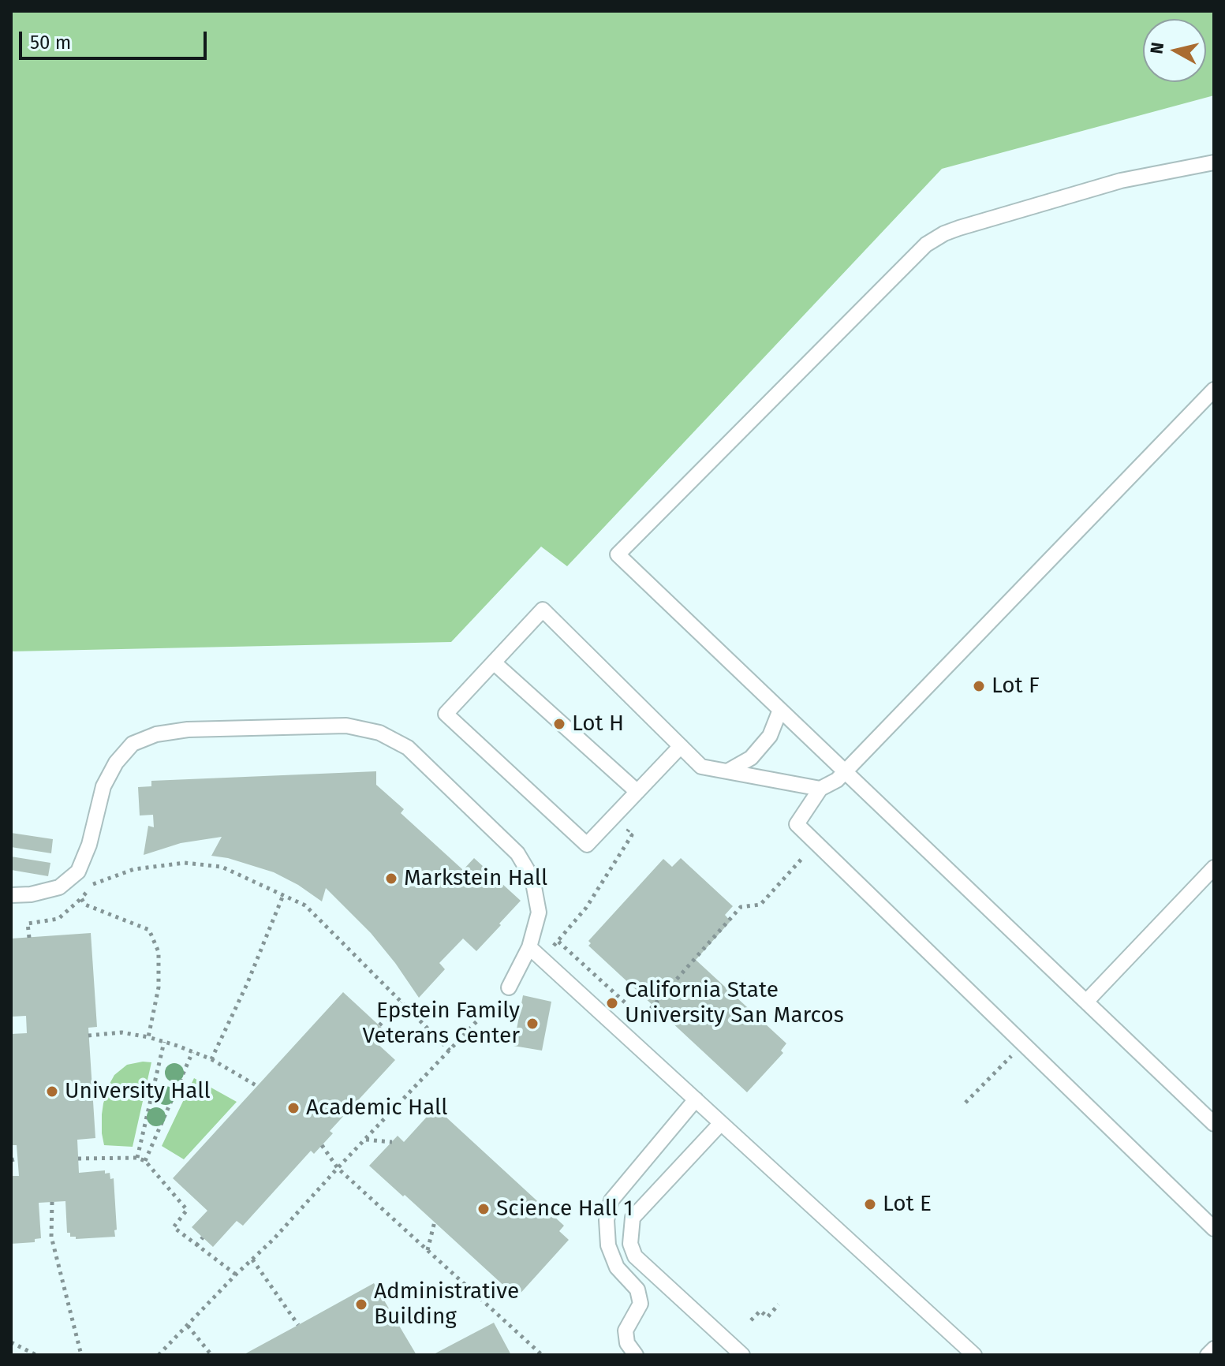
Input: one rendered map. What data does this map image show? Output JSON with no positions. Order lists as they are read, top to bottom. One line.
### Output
{"places":["Lot F","Lot H","Markstein Hall","California State University San Marcos","Epstein Family Veterans Center","University Hall","Academic Hall","Lot E","Science Hall 1","Administrative Building"],"scale_bar":"50 m","north":"left"}
